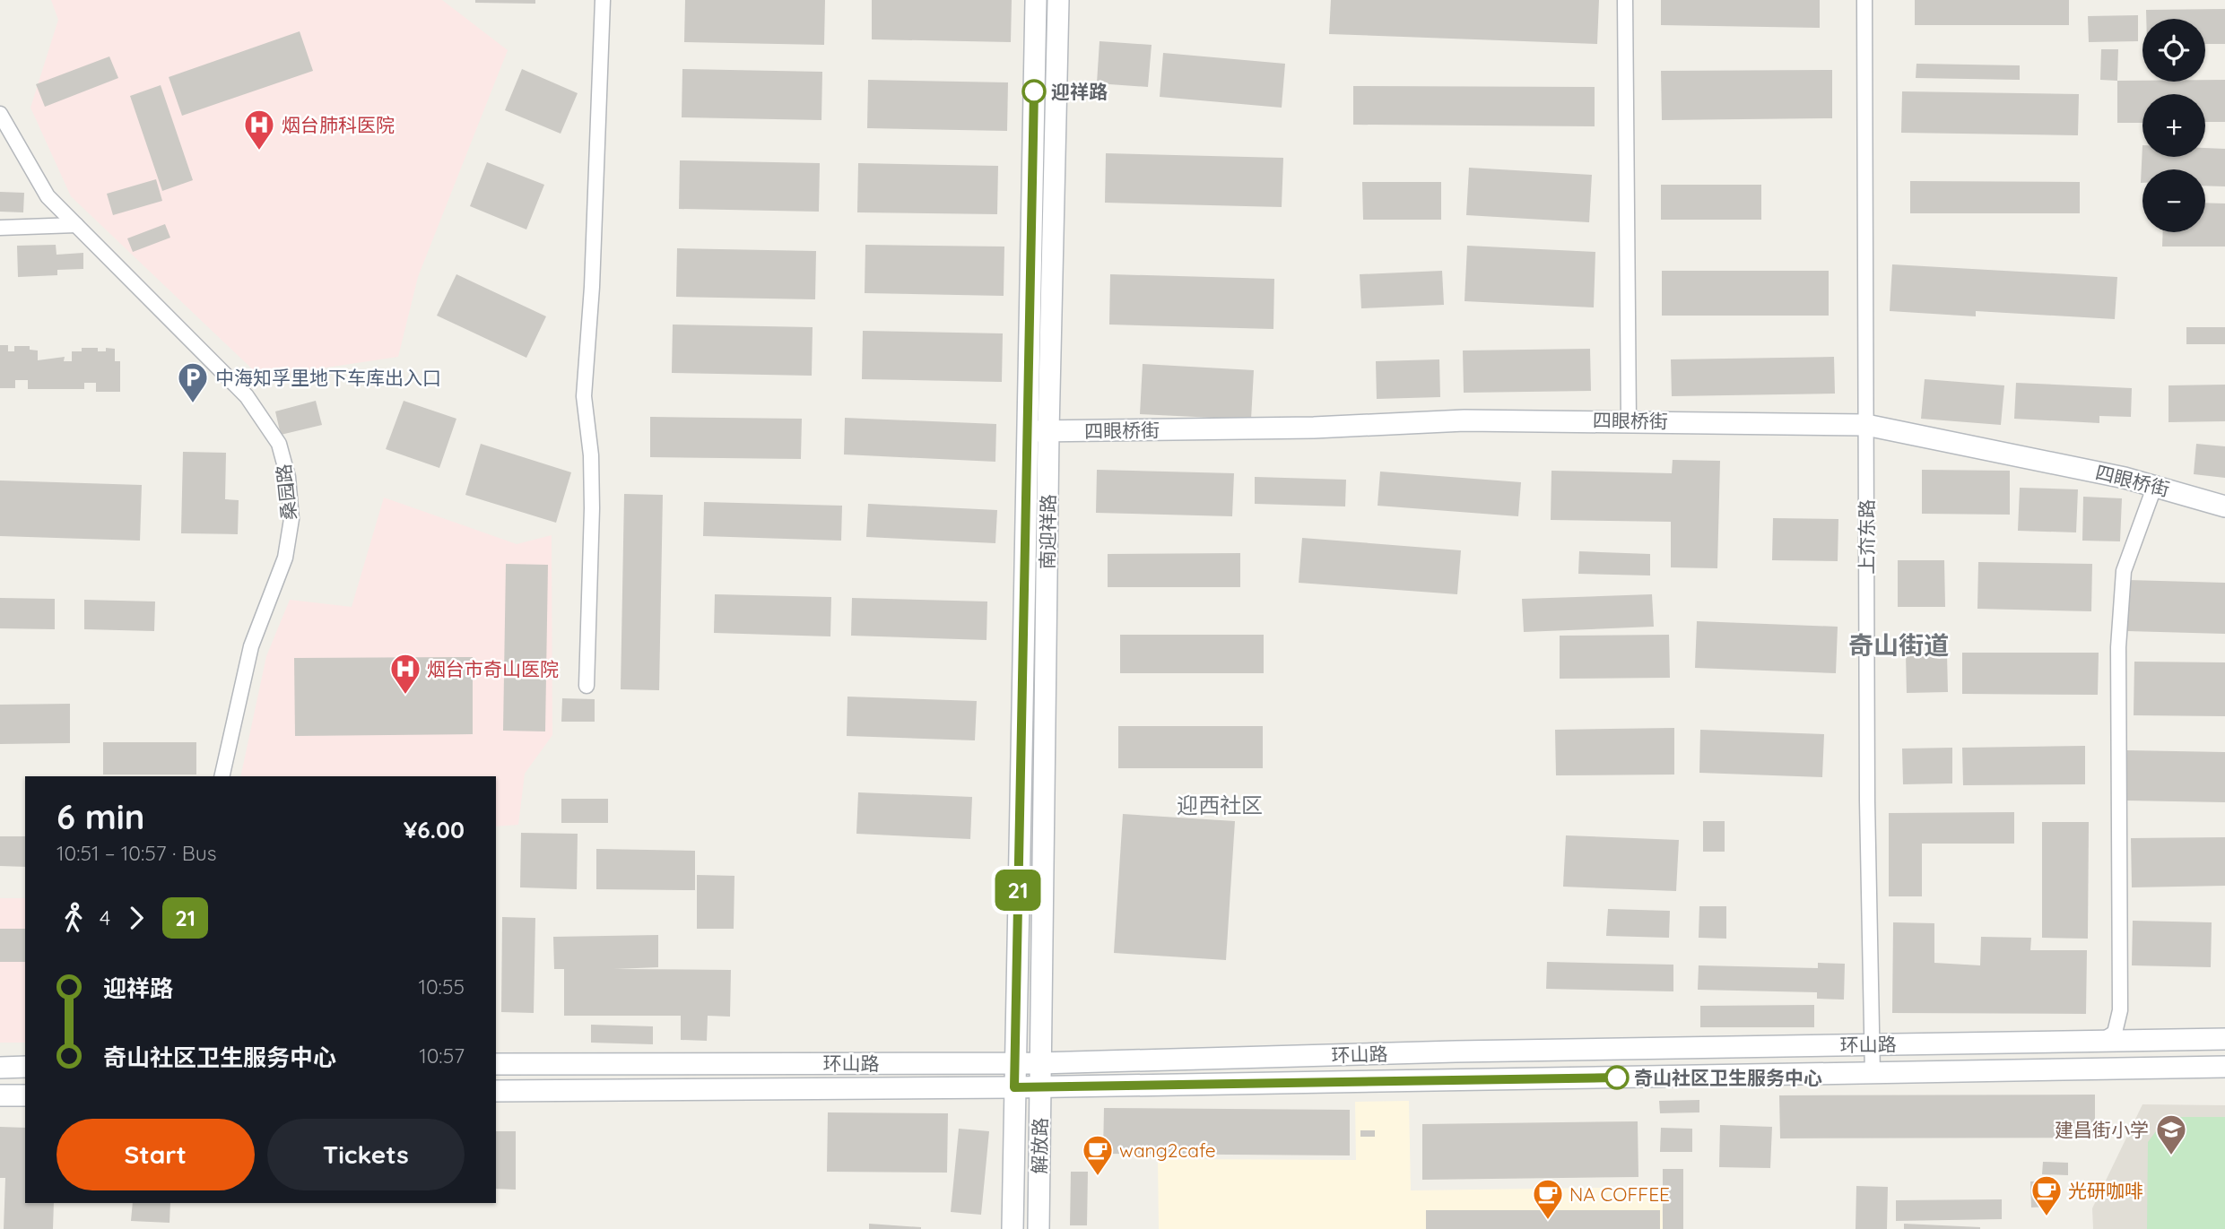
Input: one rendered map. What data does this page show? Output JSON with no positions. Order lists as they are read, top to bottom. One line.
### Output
{"streets":{"main road":["四眼桥街","南迎祥路","环山路","解放路"],"street":["桑园路","上夼东路"]},"crossings":[["四眼桥街","南迎祥路"],["四眼桥街","上夼东路"],["南迎祥路","环山路"],["南迎祥路","解放路"],["上夼东路","环山路"],["环山路","解放路"]],"districts":["奇山街道","迎西社区"],"places":{"other":["迎祥路","奇山社区卫生服务中心"],"hospital":["烟台肺科医院","烟台市奇山医院"],"parking":["中海知孚里地下车库出入口"],"school or university":["建昌街小学"],"cafe":["wang2cafe","光研咖啡","NA COFFEE"]},"lines":["bus line 21"],"page":{"on_map":"21","map_buttons":["+","−"],"heading":["6 min","10:51 – 10:57 · Bus","¥6.00"],"legs":["4","21"],"list":[{"name":"迎祥路","value":"10:55"},{"name":"奇山社区卫生服务中心","value":"10:57"}],"buttons":["Start","Tickets"]}}
